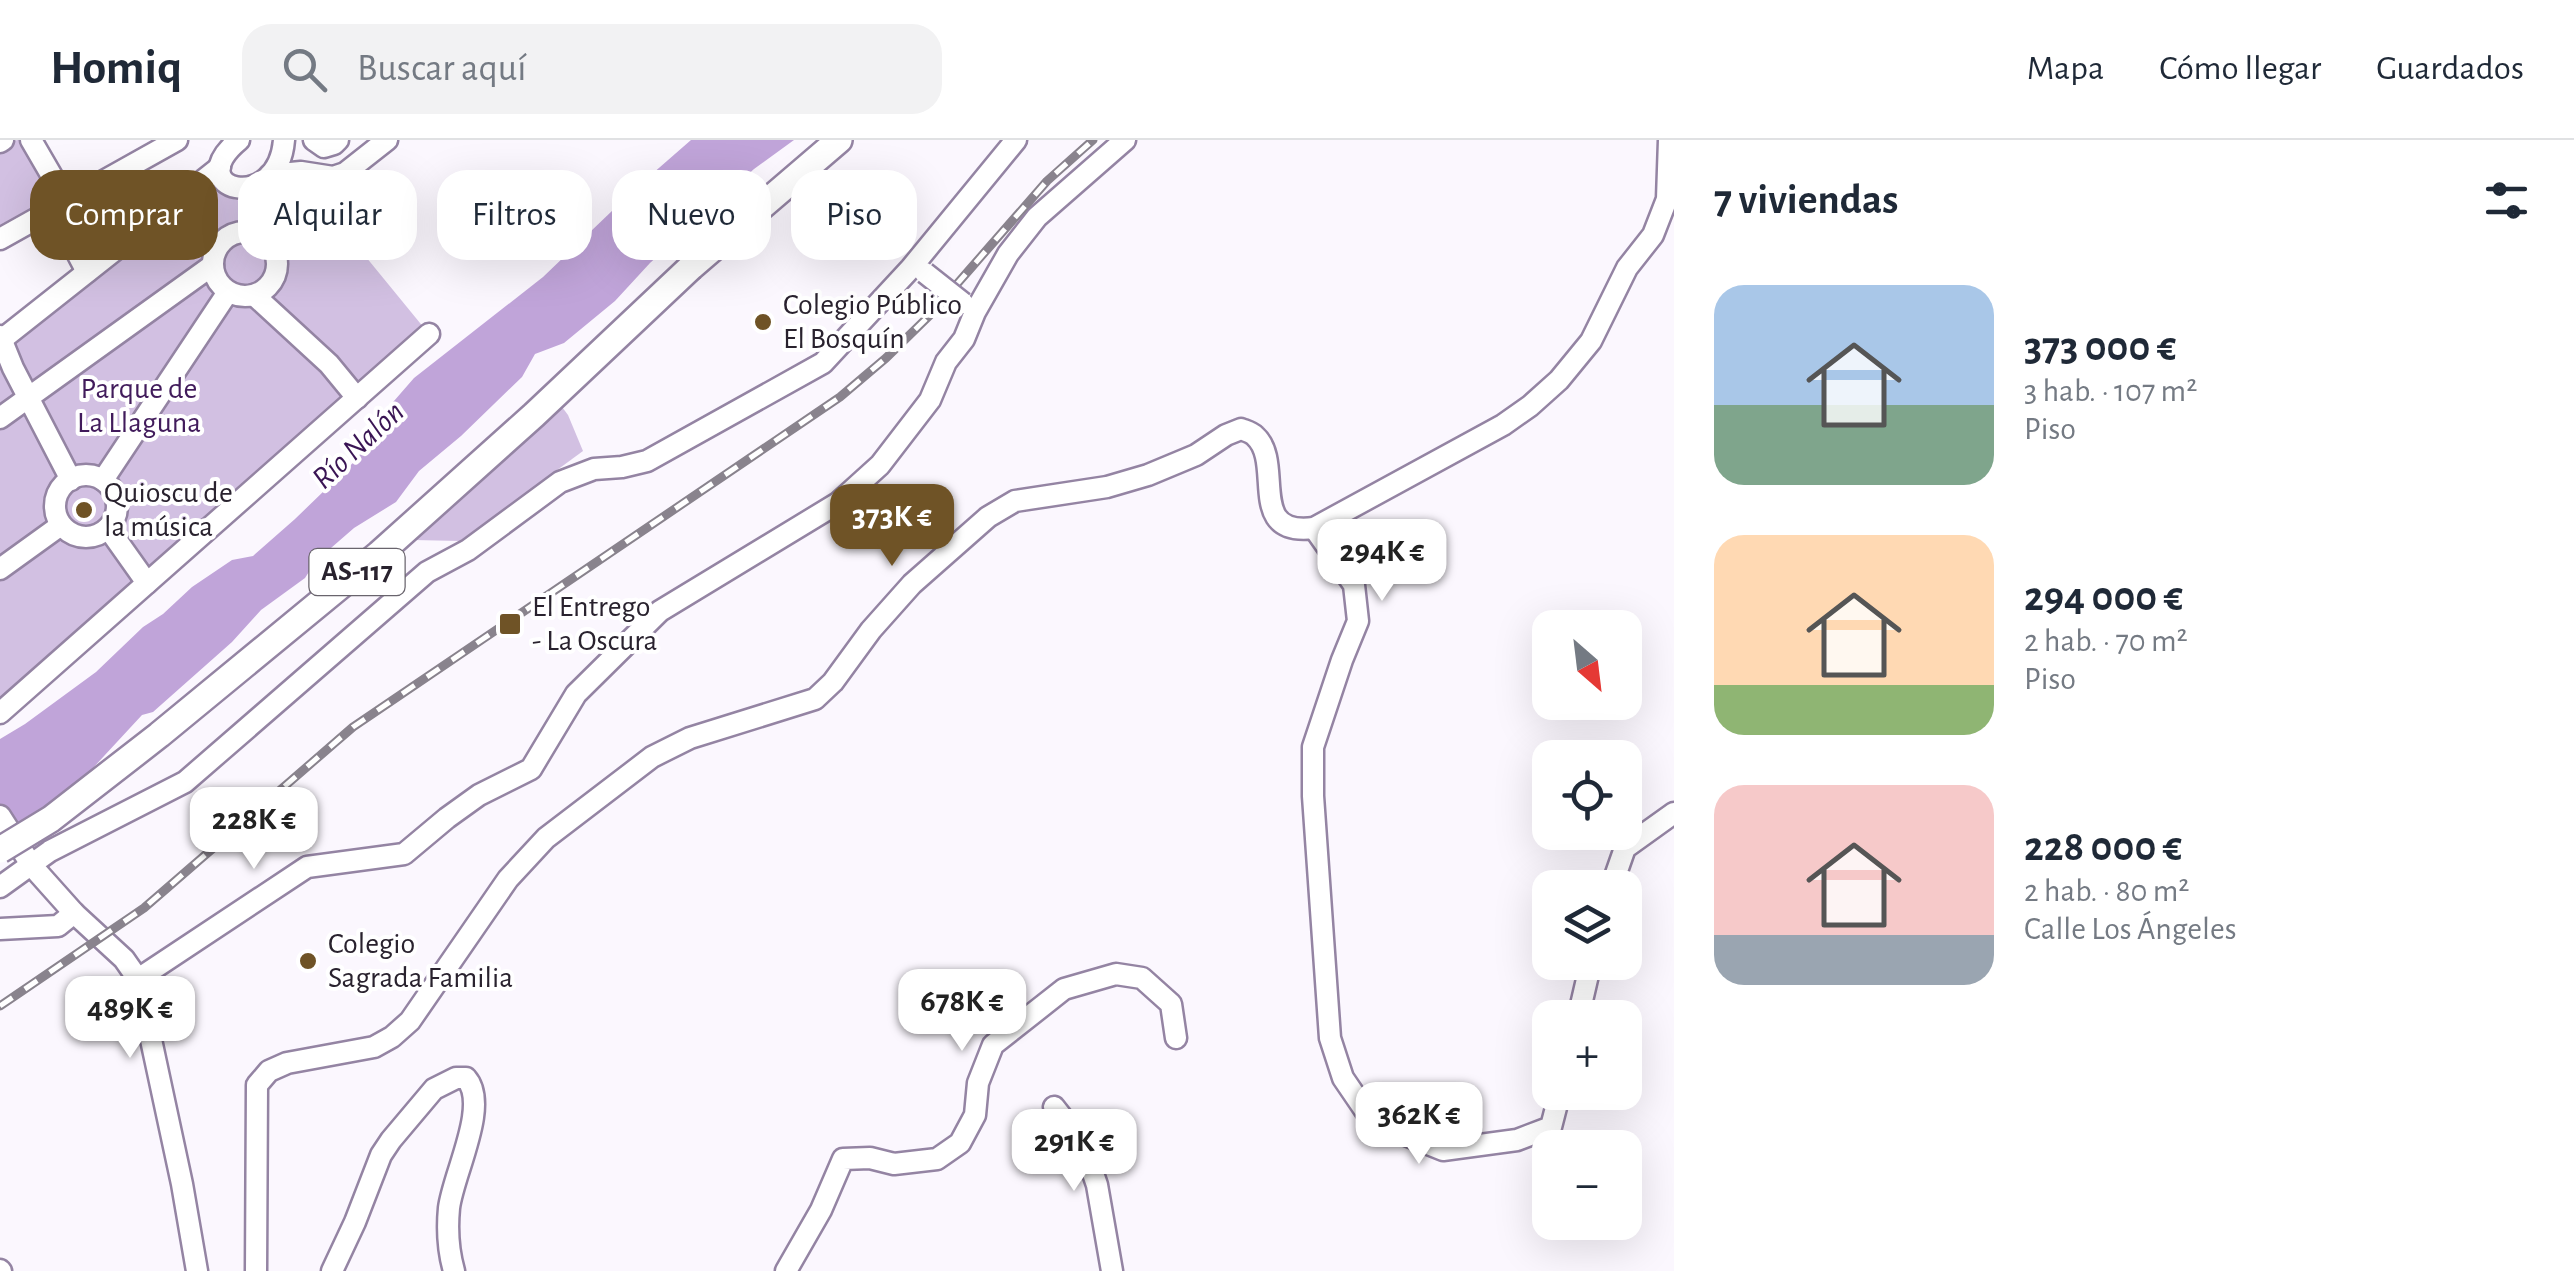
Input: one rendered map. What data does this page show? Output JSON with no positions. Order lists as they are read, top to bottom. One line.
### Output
{"streets":{"main road":["AS-117"]},"water":["Río Nalón"],"parks":["Parque de La Llaguna"],"places":{"other":["Colegio Público El Bosquín","Quioscu de la música","Colegio Sagrada Familia"],"transit":["El Entrego - La Oscura"]},"north":"bottom right","page":{"header":"Homiq","search":"Buscar aquí","nav":["Mapa","Cómo llegar","Guardados"],"heading":"7 viviendas","chip":["Comprar","Alquilar","Filtros","Nuevo","Piso"],"list":[{"name":"373 000 €","note":"3 hab. · 107 m² · Piso"},{"name":"294 000 €","note":"2 hab. · 70 m² · Piso"},{"name":"228 000 €","note":"2 hab. · 80 m² · Calle Los Ángeles"}],"price":["373K €","294K €","228K €","678K €","489K €","362K €","291K €"],"map_buttons":["+","−"]}}
